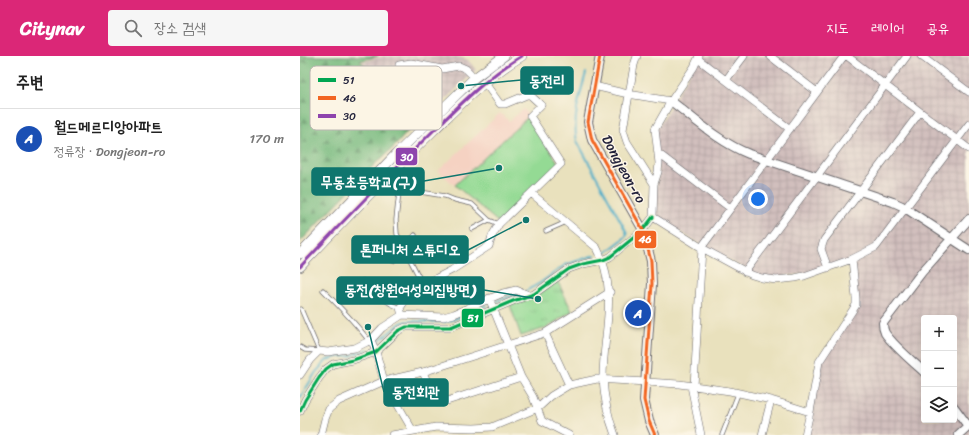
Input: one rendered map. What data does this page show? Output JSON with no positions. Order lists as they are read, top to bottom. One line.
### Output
{"streets":{"street":["Dongjeon-ro"]},"places":["동전리","무동초등학교(구)","톤퍼니처 스튜디오","동전(창원여성의집방면)","동전회관"],"lines":["transit line 46","transit line 30","transit line 51"],"legend":["51","46","30"],"page":{"header":"Citynav","search":"장소 검색","nav":["지도","레이어","공유"],"heading":"주변","list":[{"mark":"A","name":"월드메르디앙아파트","note":"정류장 · Dongjeon-ro","value":"170 m"}],"pins":"A","map_buttons":["+","−"]}}
